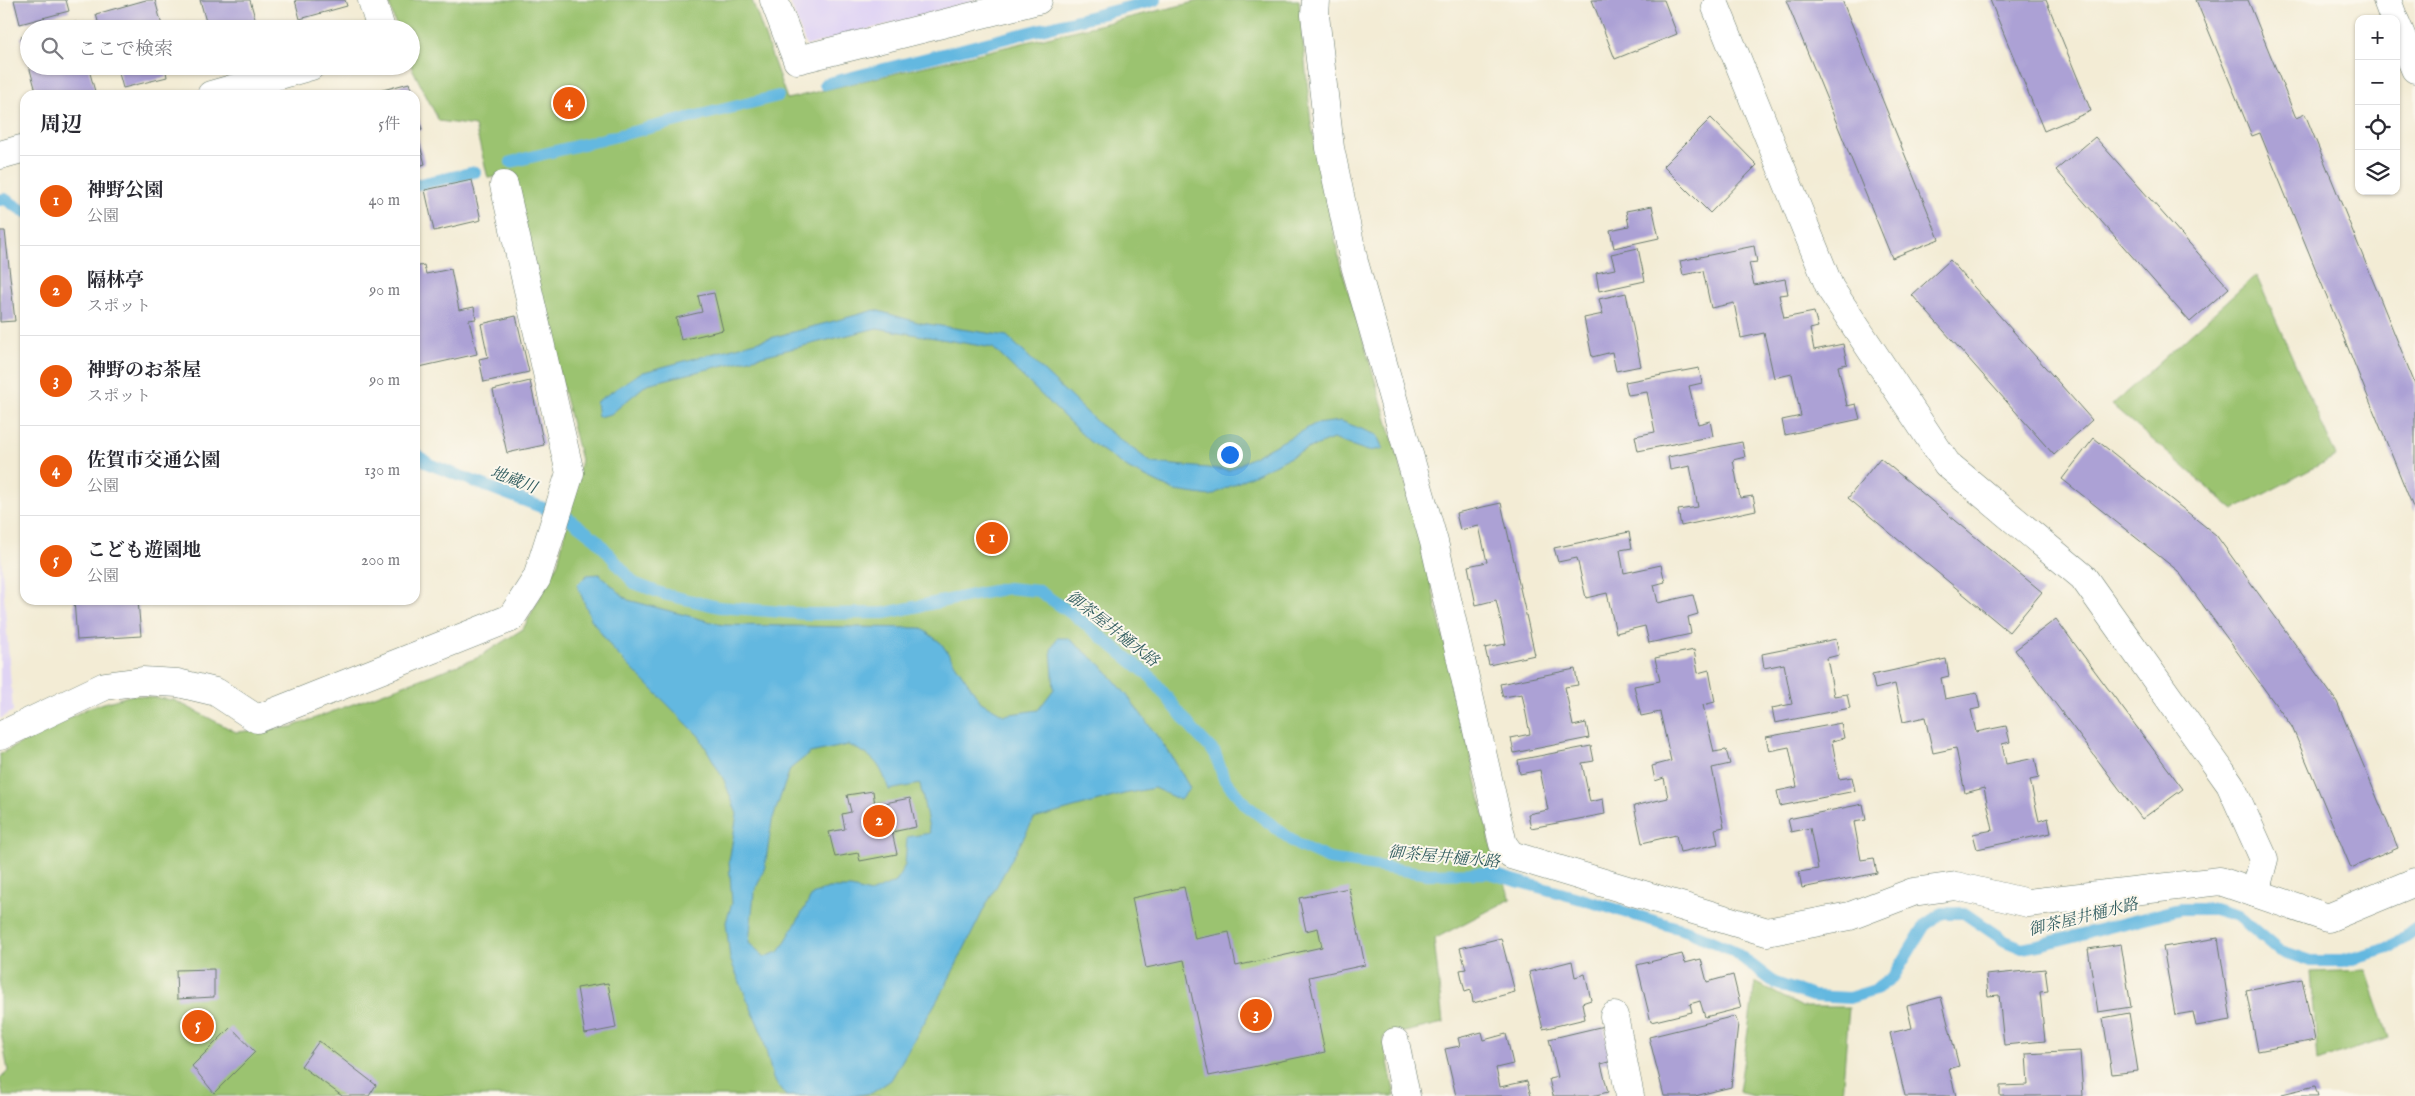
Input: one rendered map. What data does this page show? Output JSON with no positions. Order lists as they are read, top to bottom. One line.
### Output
{"water":["地蔵川","御茶屋井樋水路"],"page":{"map_buttons":["+","−"],"search":"ここで検索","pins":["4","1","2","3","5"],"heading":["周辺","5件"],"list":[{"mark":"1","name":"神野公園","note":"公園","value":"40 m"},{"mark":"2","name":"隔林亭","note":"スポット","value":"90 m"},{"mark":"3","name":"神野のお茶屋","note":"スポット","value":"90 m"},{"mark":"4","name":"佐賀市交通公園","note":"公園","value":"130 m"},{"mark":"5","name":"こども遊園地","note":"公園","value":"200 m"}]}}
